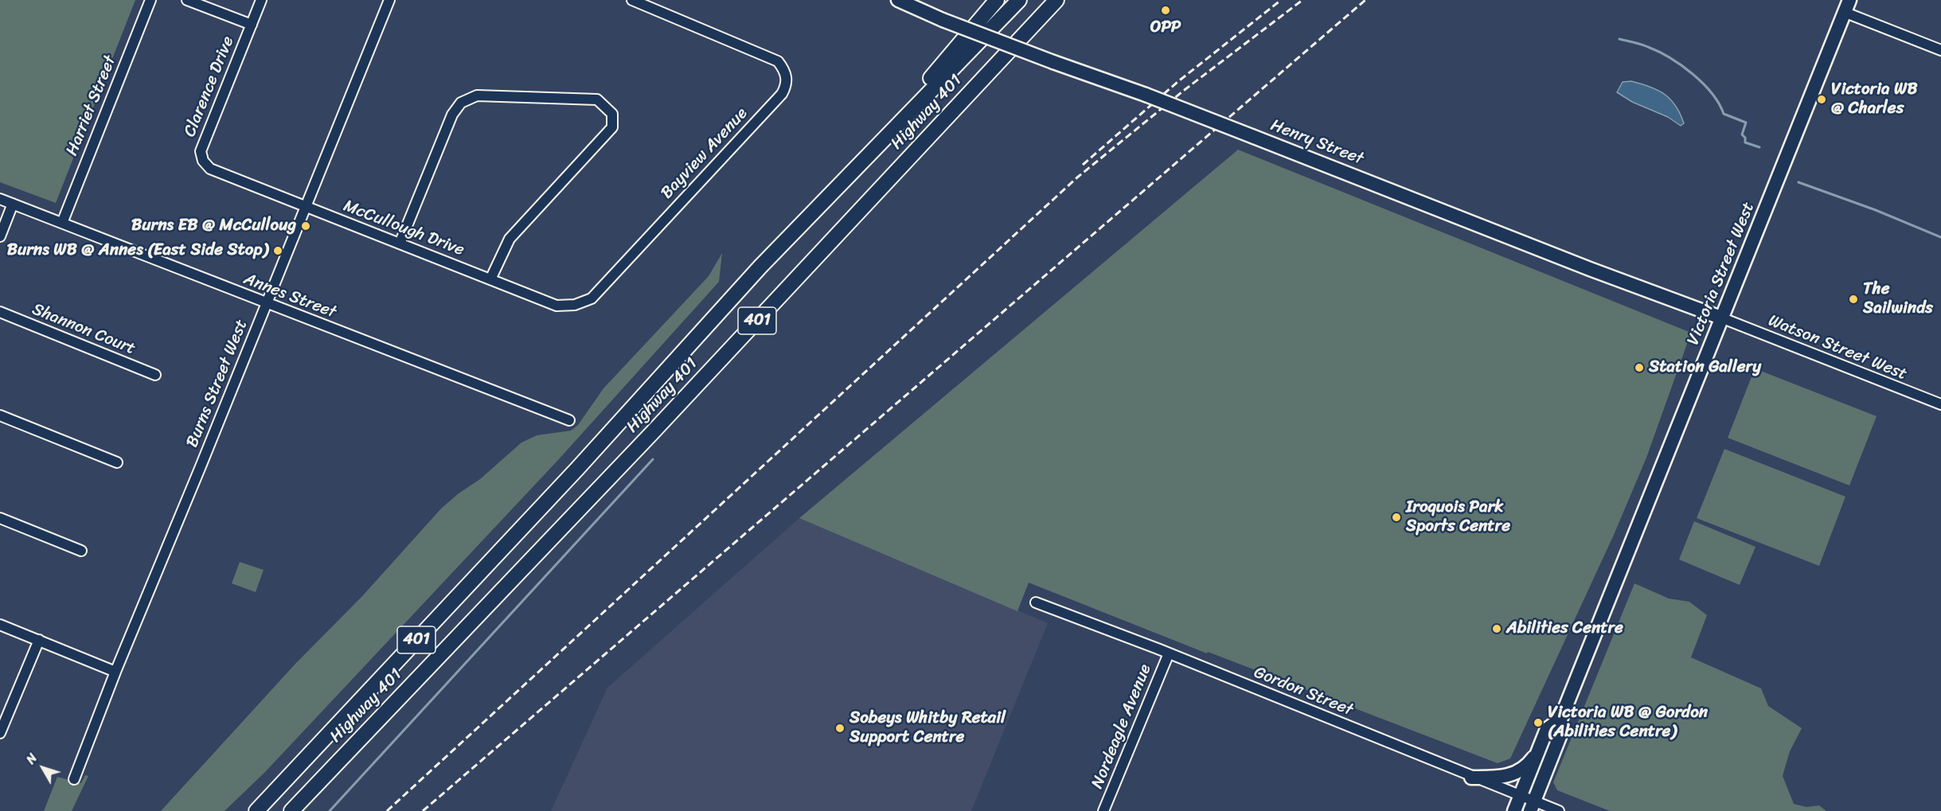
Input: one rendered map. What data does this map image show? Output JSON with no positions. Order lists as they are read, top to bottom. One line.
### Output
{"streets":{"highway":["Highway 401","401"],"main road":["Henry Street","Victoria Street West"],"street":["Clarence Drive","Harriet Street","Bayview Avenue","McCullough Drive","Annes Street","Shannon Court","Watson Street West","Burns Street West","Gordon Street","Nordeagle Avenue"]},"crossings":[["Clarence Drive","McCullough Drive"],["Clarence Drive","Burns Street West"],["Harriet Street","Annes Street"],["Henry Street","Victoria Street West"],["Henry Street","Watson Street West"],["Bayview Avenue","McCullough Drive"],["McCullough Drive","Burns Street West"],["Victoria Street West","Watson Street West"],["Victoria Street West","Gordon Street"],["Annes Street","Burns Street West"],["Gordon Street","Nordeagle Avenue"]],"places":["OPP","Victoria WB @ Charles","Burns EB @ McCulloug","Burns WB @ Annes (East Side Stop)","The Sailwinds","Station Gallery","Iroquois Park Sports Centre","Abilities Centre","Victoria WB @ Gordon (Abilities Centre)","Sobeys Whitby Retail Support Centre"],"north":"top left"}
